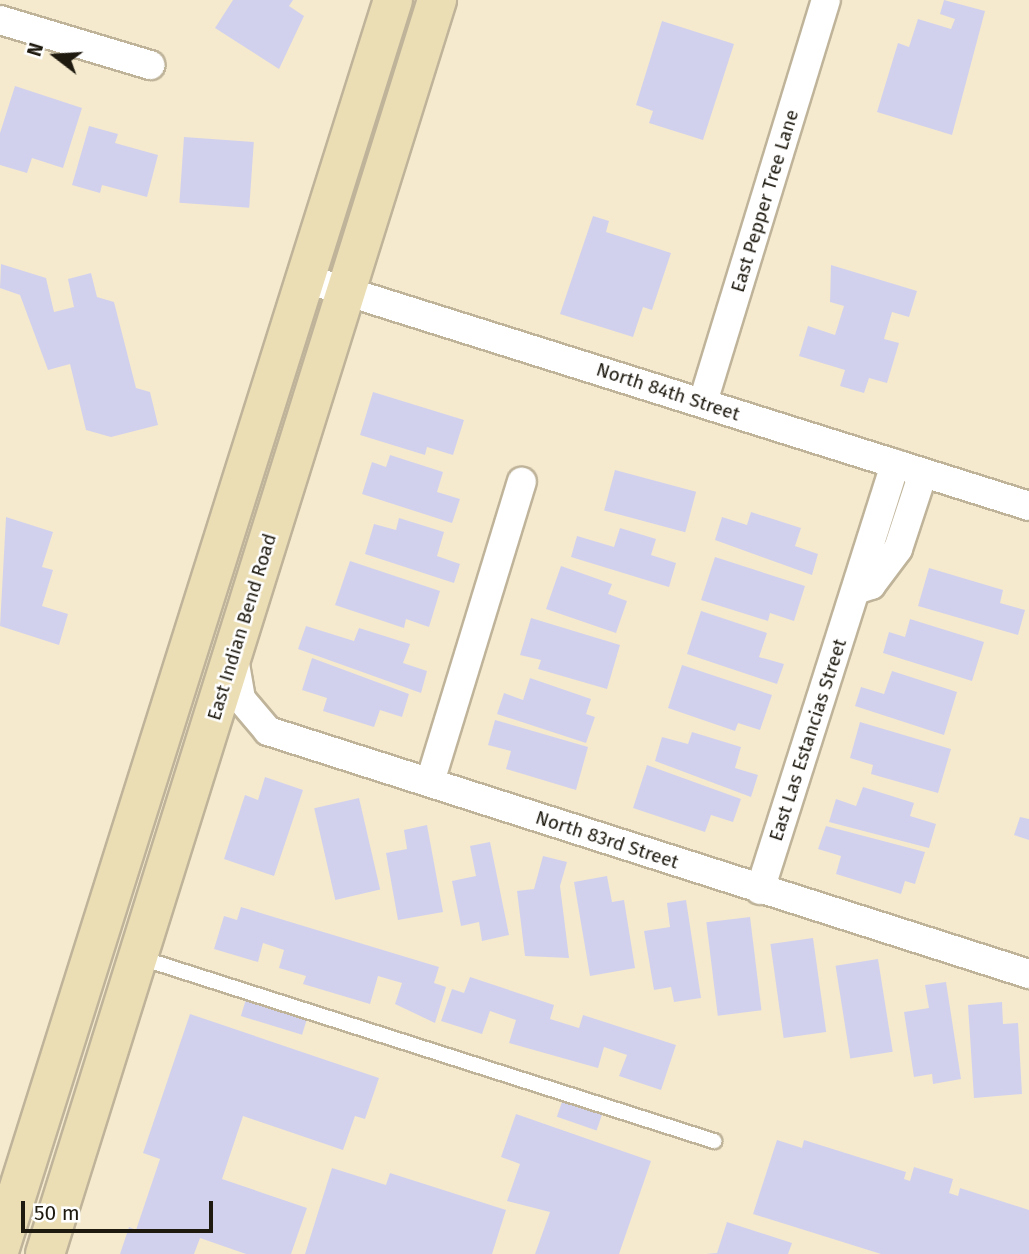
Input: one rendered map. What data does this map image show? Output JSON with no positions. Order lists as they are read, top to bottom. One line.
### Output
{"streets":{"main road":["East Indian Bend Road"],"street":["East Pepper Tree Lane","North 84th Street","East Las Estancias Street","North 83rd Street"]},"crossings":[["East Pepper Tree Lane","North 84th Street"],["North 84th Street","East Indian Bend Road"],["North 84th Street","East Las Estancias Street"],["East Indian Bend Road","North 83rd Street"],["East Las Estancias Street","North 83rd Street"]],"scale_bar":"50 m","north":"left"}
